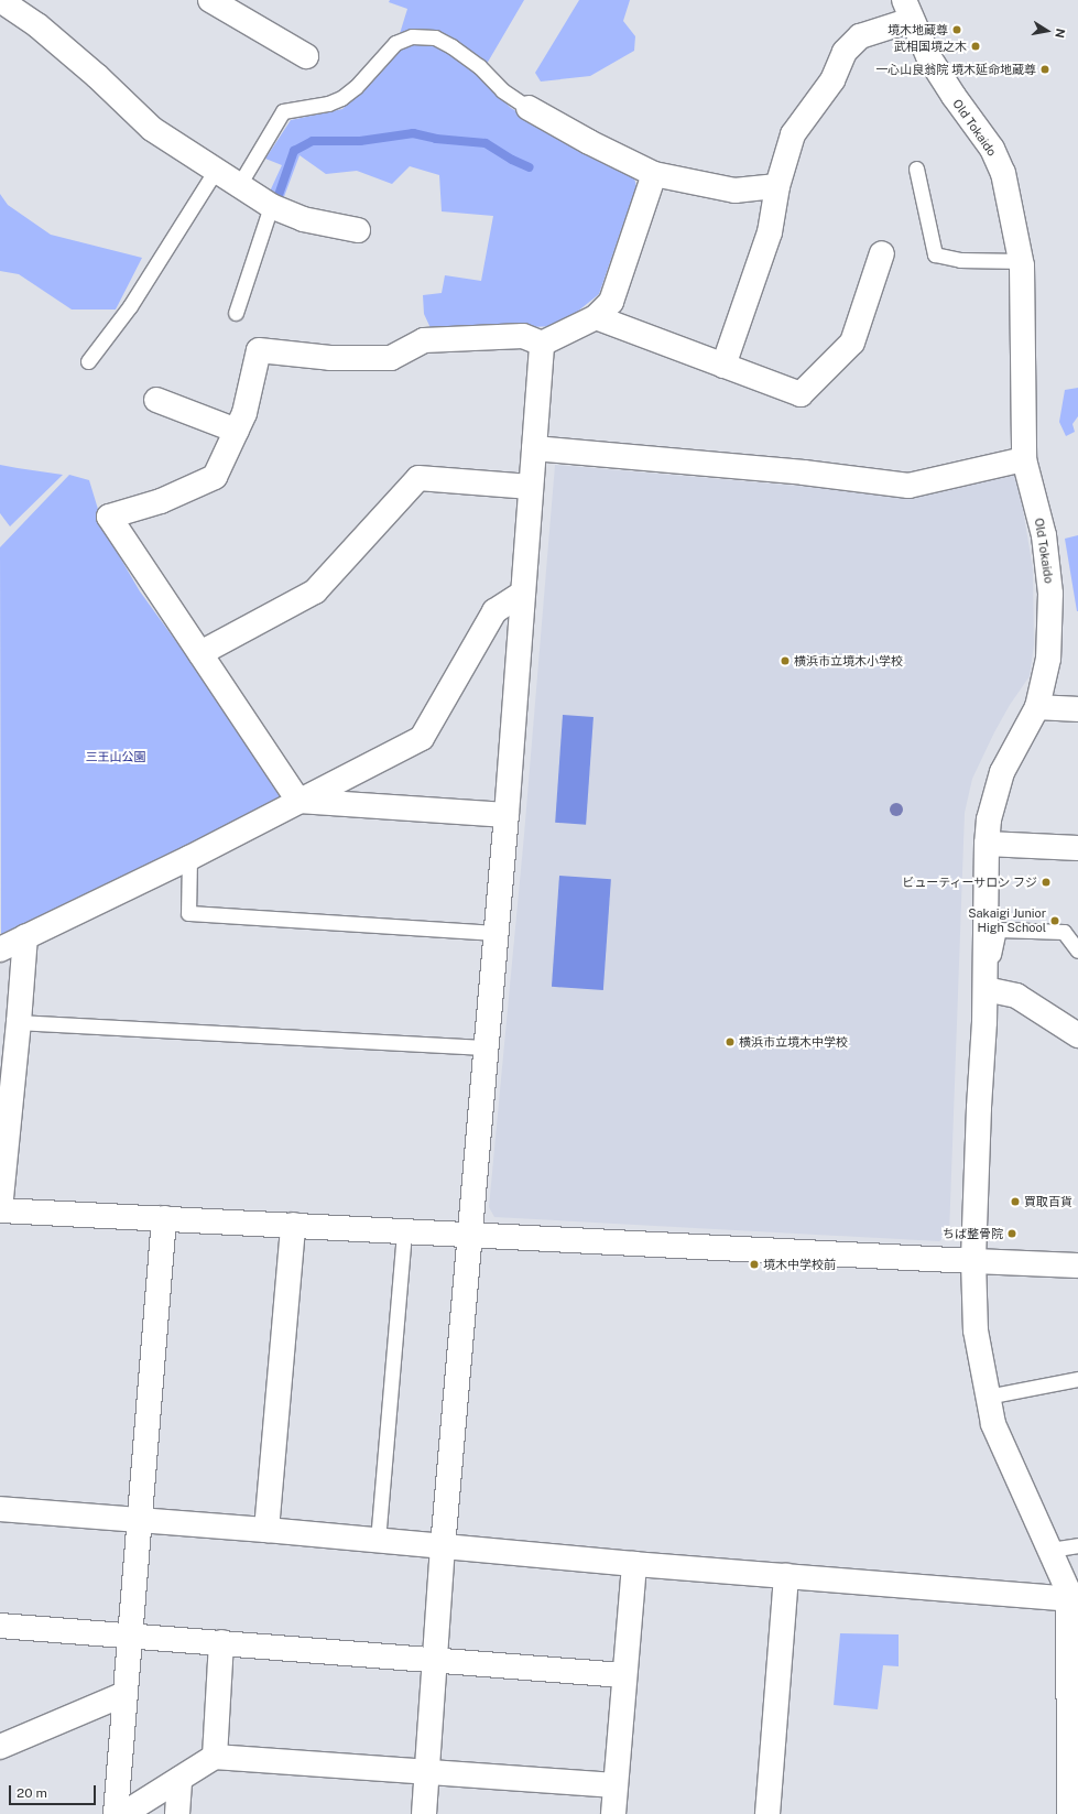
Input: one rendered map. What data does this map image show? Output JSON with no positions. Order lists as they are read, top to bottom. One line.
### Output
{"streets":{"street":["Old Tokaido"]},"parks":["三王山公園"],"places":["境木地蔵尊","武相国境之木","一心山良翁院 境木延命地蔵尊","横浜市立境木小学校","ビューティーサロン フジ","Sakaigi Junior High School","横浜市立境木中学校","買取百貨","ちば整骨院","境木中学校前"],"scale_bar":"20 m","north":"right"}
